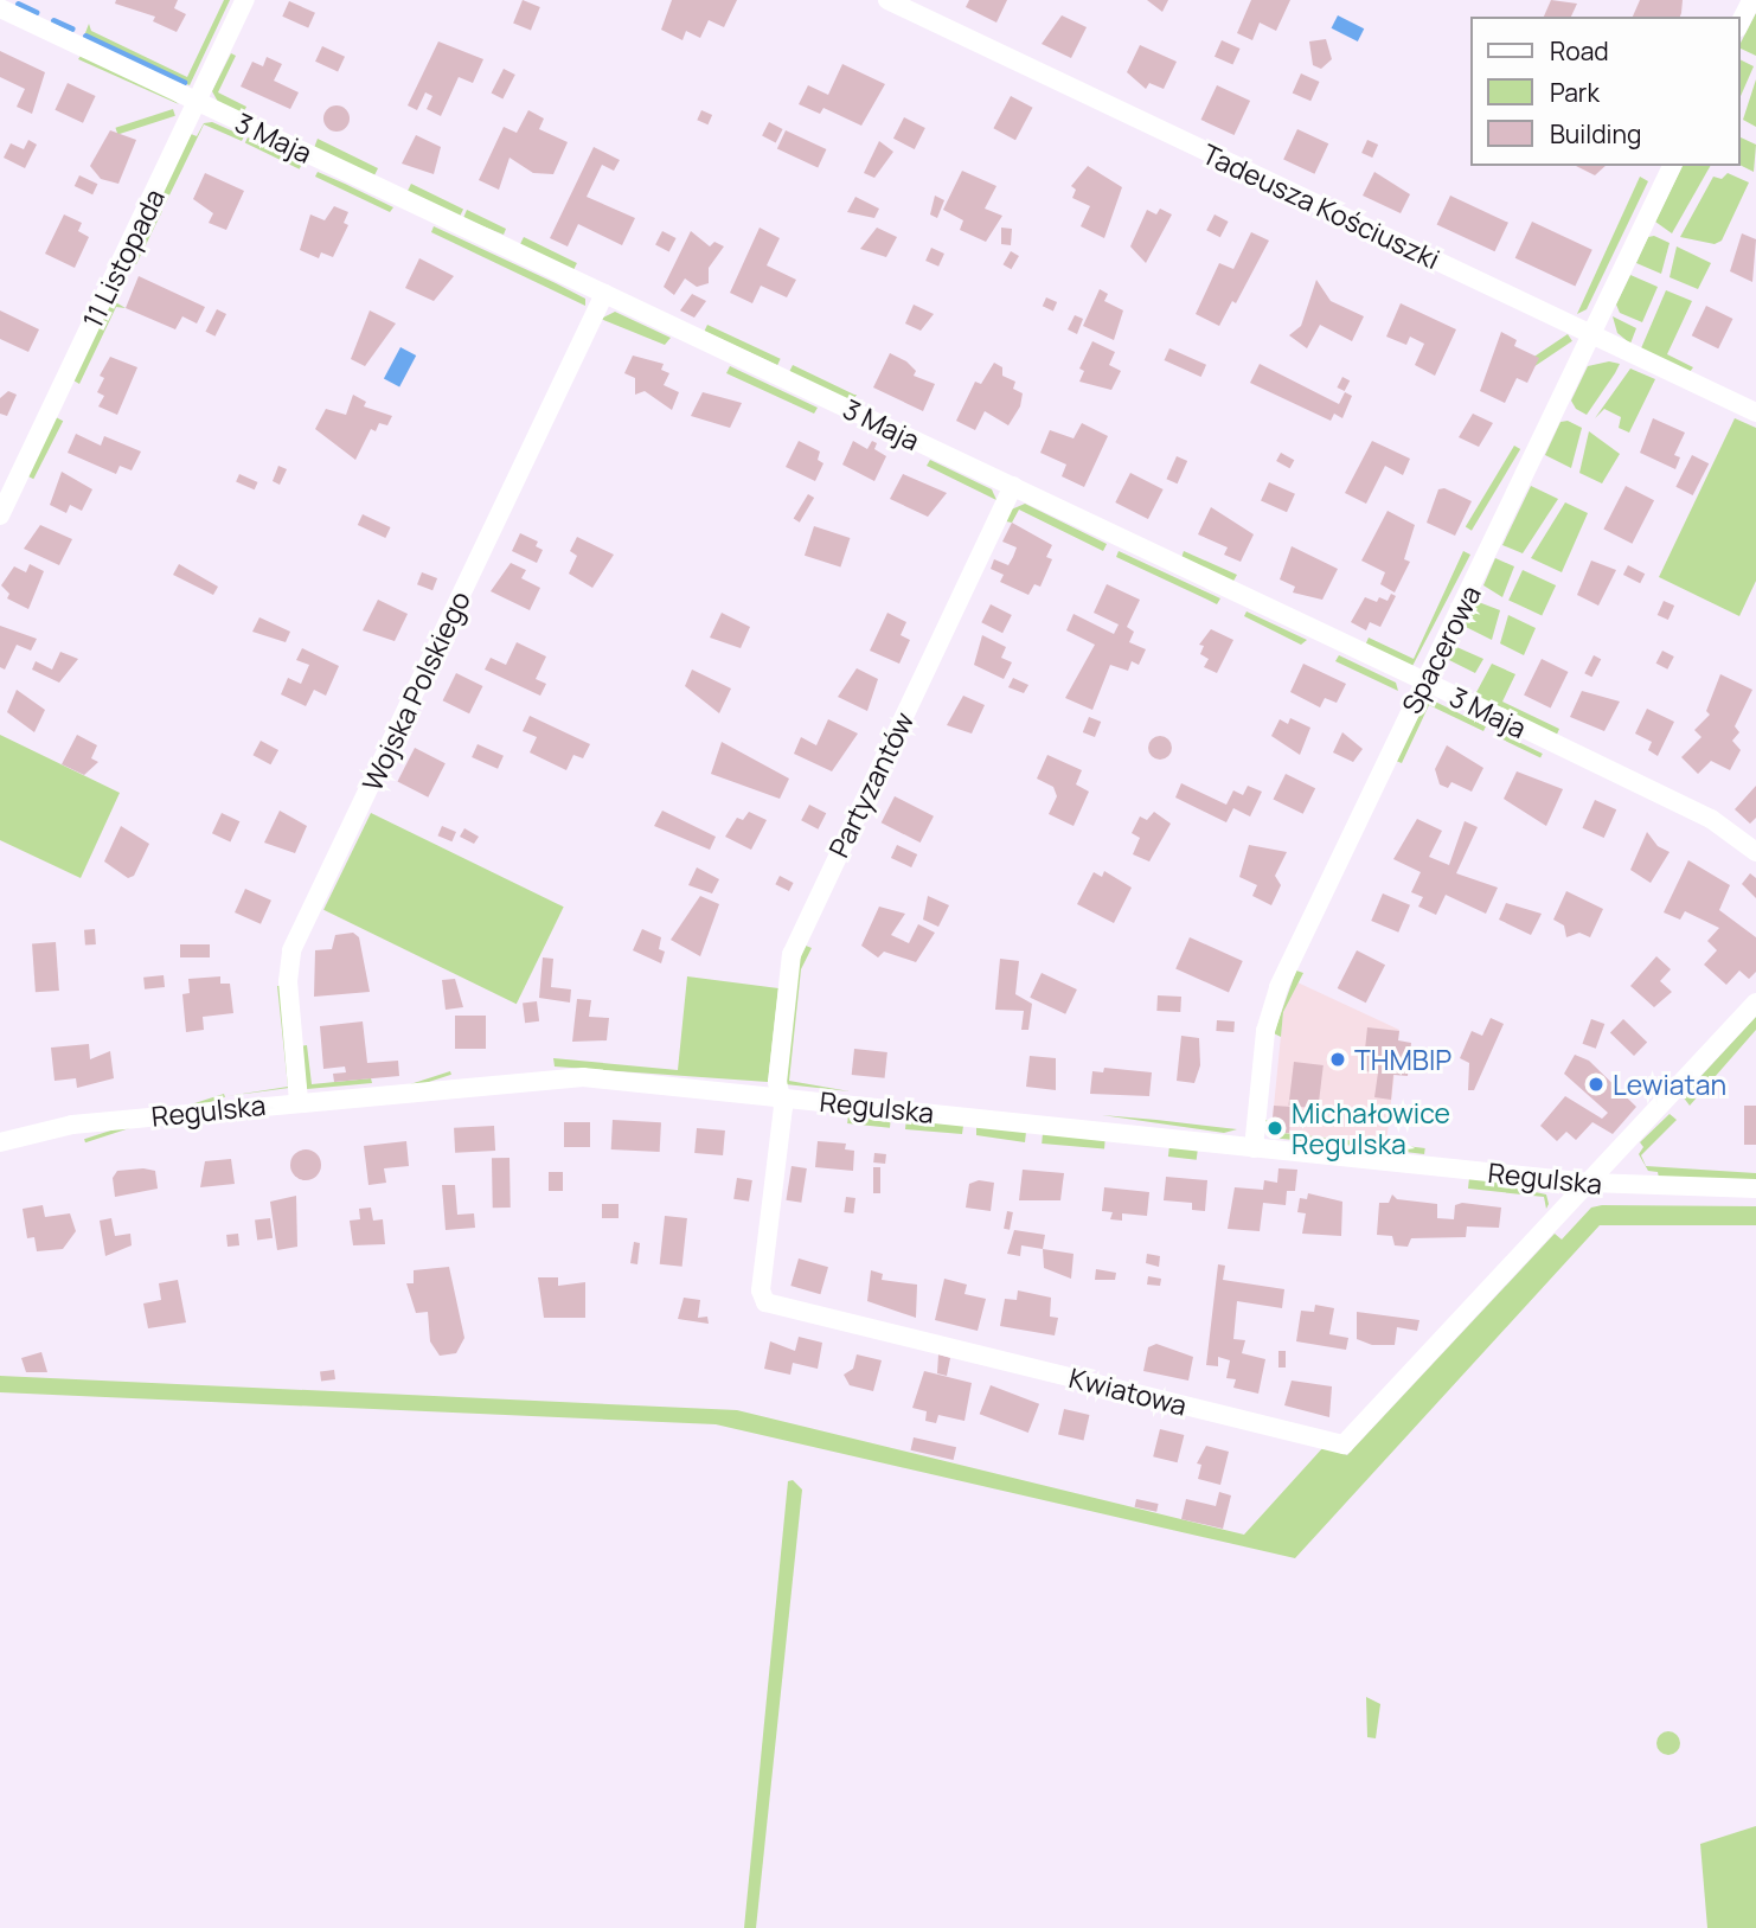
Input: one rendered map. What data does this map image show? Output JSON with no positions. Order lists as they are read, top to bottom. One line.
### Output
{"streets":{"street":["3 Maja","Tadeusza Kościuszki","11 Listopada","Spacerowa","Wojska Polskiego","Partyzantów","Regulska","Kwiatowa"]},"crossings":[["3 Maja","11 Listopada"],["3 Maja","Spacerowa"],["3 Maja","Wojska Polskiego"],["3 Maja","Partyzantów"],["Tadeusza Kościuszki","Spacerowa"],["Spacerowa","Regulska"],["Wojska Polskiego","Regulska"],["Partyzantów","Regulska"],["Partyzantów","Kwiatowa"],["Regulska","Kwiatowa"]],"places":["THMBIP","Lewiatan","Michałowice Regulska"],"legend":["Road","Park","Building"]}
